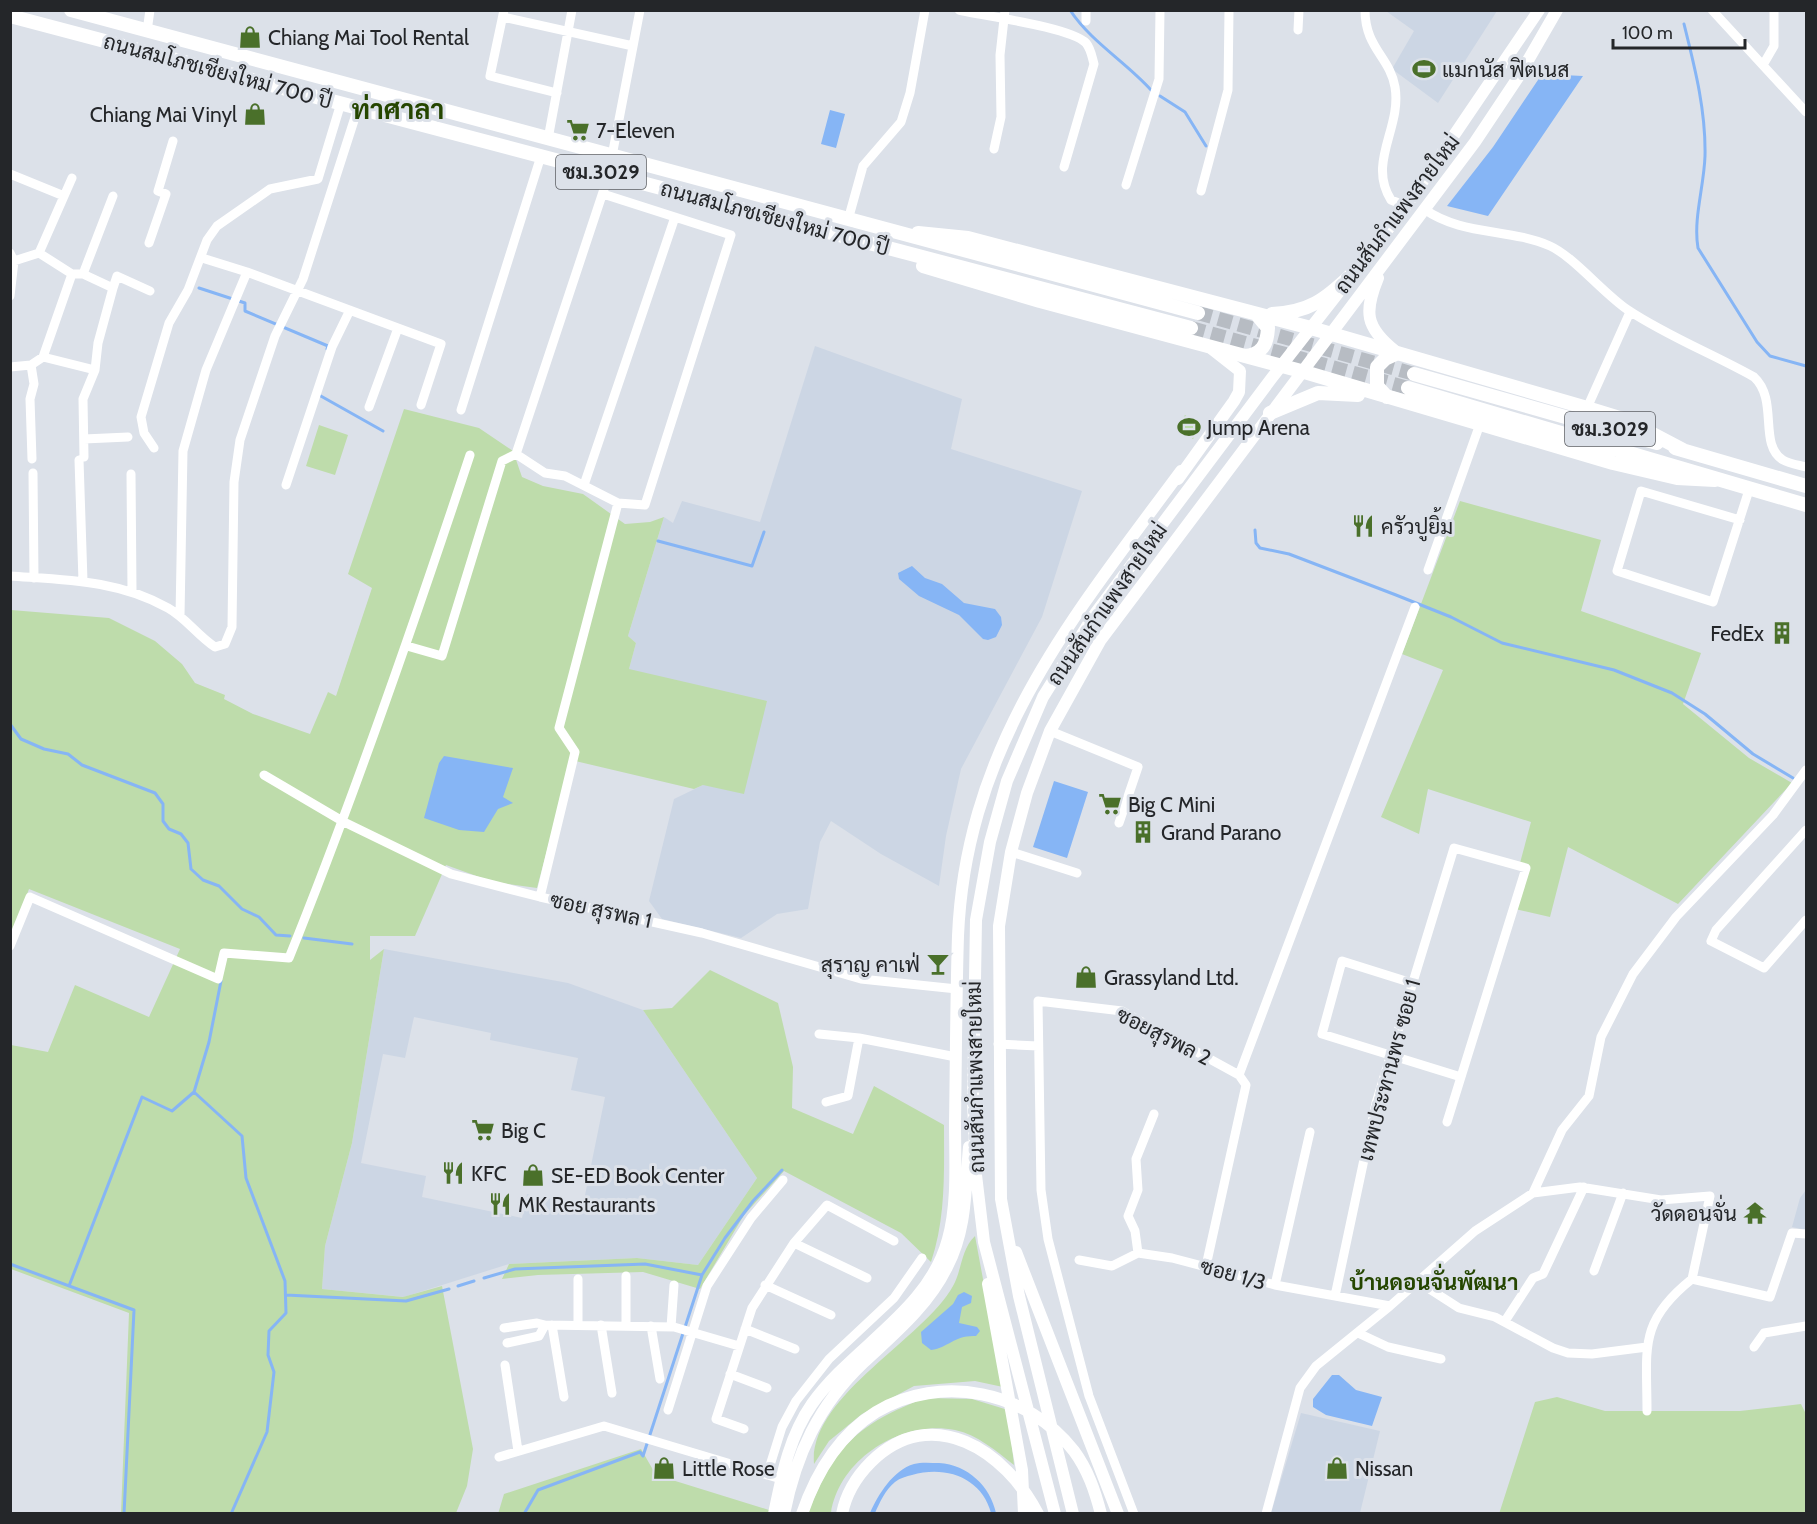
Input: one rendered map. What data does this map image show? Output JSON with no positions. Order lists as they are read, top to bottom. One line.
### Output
{"streets":{"main road":["ถนนสมโภชเชียงใหม่ 700 ปี","ชม.3029","ถนนสันกำแพงสายใหม่"],"street":["ซอย สุรพล 1","ซอยสุรพล 2","เทพประทานพร ซอย 1","ซอย 1/3"]},"crossings":[["ซอยสุรพล 2","ซอย 1/3"],["เทพประทานพร ซอย 1","ซอย 1/3"]],"districts":["ท่าศาลา","บ้านดอนจั่นพัฒนา"],"places":{"shop":["Chiang Mai Tool Rental","Chiang Mai Vinyl","Grassyland Ltd.","SE-ED Book Center","Little Rose","Nissan"],"sports":["แมกนัส ฟิตเนส","Jump Arena"],"supermarket":["7-Eleven","Big C Mini","Big C"],"restaurant":["ครัวปูยิ้ม","KFC","MK Restaurants"],"building":["FedEx","Grand Parano"],"bar":["สุราญ คาเฟ่"],"temple":["วัดดอนจั่น"]},"scale_bar":"100 m"}
